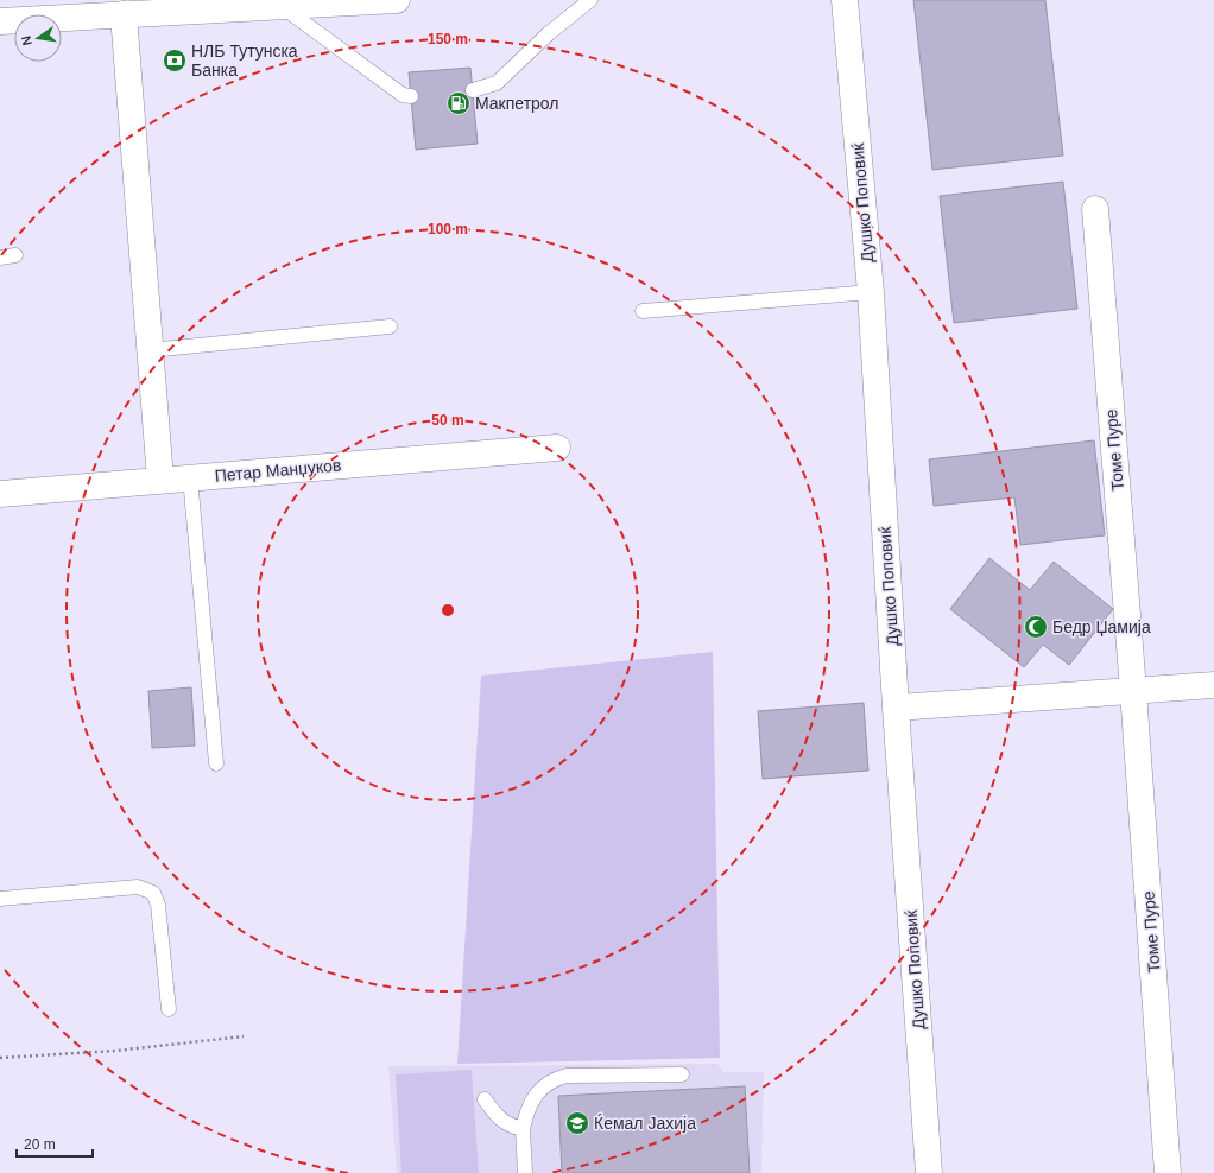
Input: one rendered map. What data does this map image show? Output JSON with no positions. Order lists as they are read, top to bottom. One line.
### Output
{"streets":{"street":["Душко Поповиќ","Томе Пуре","Петар Манџуков"]},"places":{"bank":["НЛБ Тутунска Банка"],"fuel station":["Макпетрол"],"mosque":["Бедр Џамија"],"school or university":["Ќемал Јахија"]},"scale_bar":"20 m","north":"left","rings":["150 m","100 m","50 m"]}
